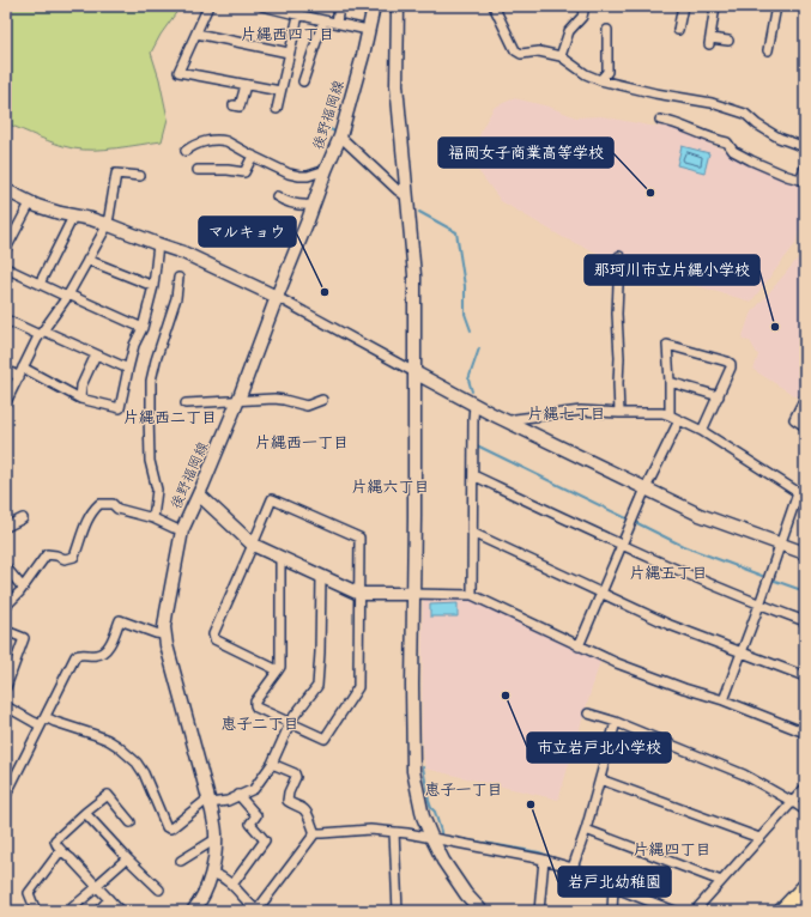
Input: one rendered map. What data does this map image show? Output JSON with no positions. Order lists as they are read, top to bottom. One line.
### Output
{"streets":{"street":["後野福岡線"]},"districts":["片縄西四丁目","片縄七丁目","片縄西二丁目","片縄西一丁目","片縄六丁目","片縄五丁目","恵子二丁目","恵子一丁目","片縄四丁目"],"places":["福岡女子商業高等学校","マルキョウ","那珂川市立片縄小学校","市立岩戸北小学校","岩戸北幼稚園"]}
